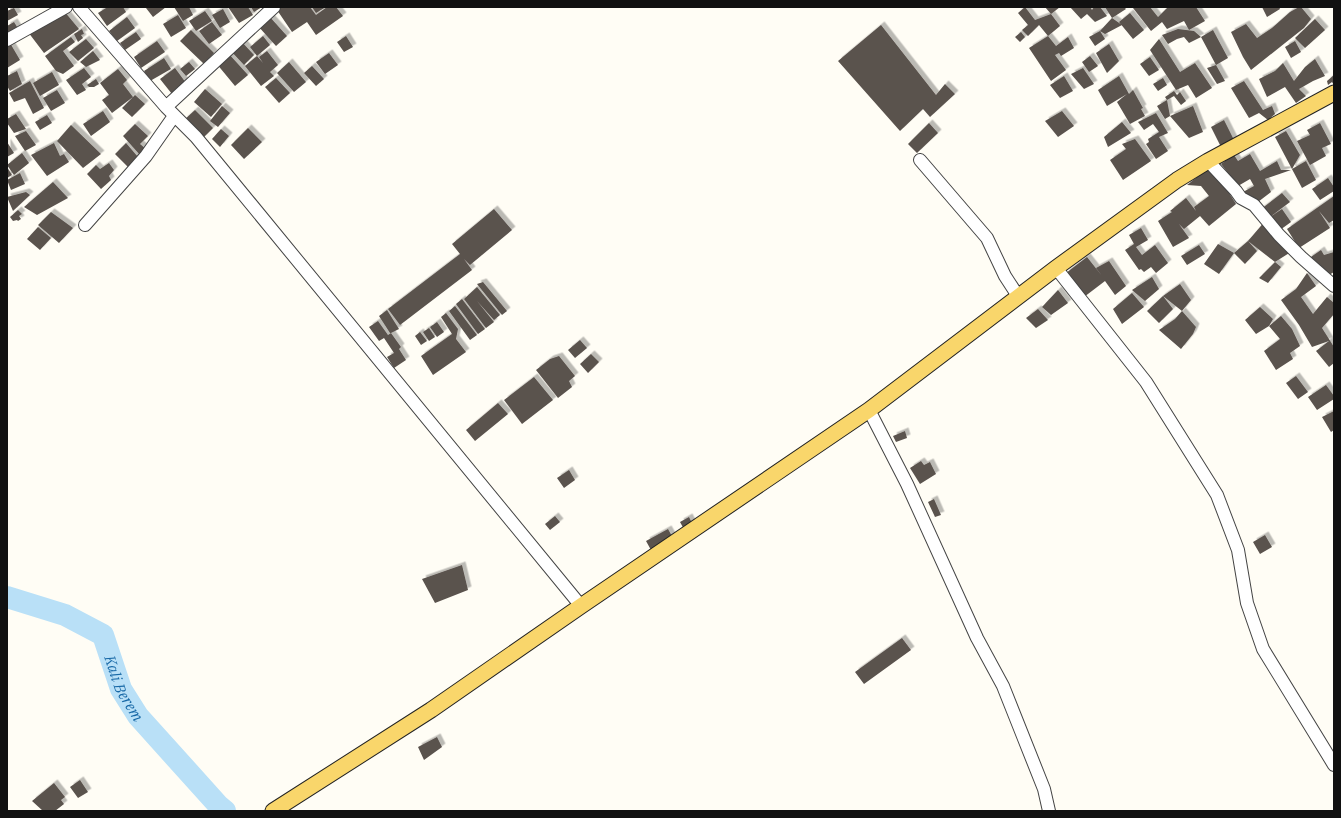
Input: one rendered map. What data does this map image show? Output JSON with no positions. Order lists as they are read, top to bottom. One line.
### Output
{"water":["Kali Berem"]}
